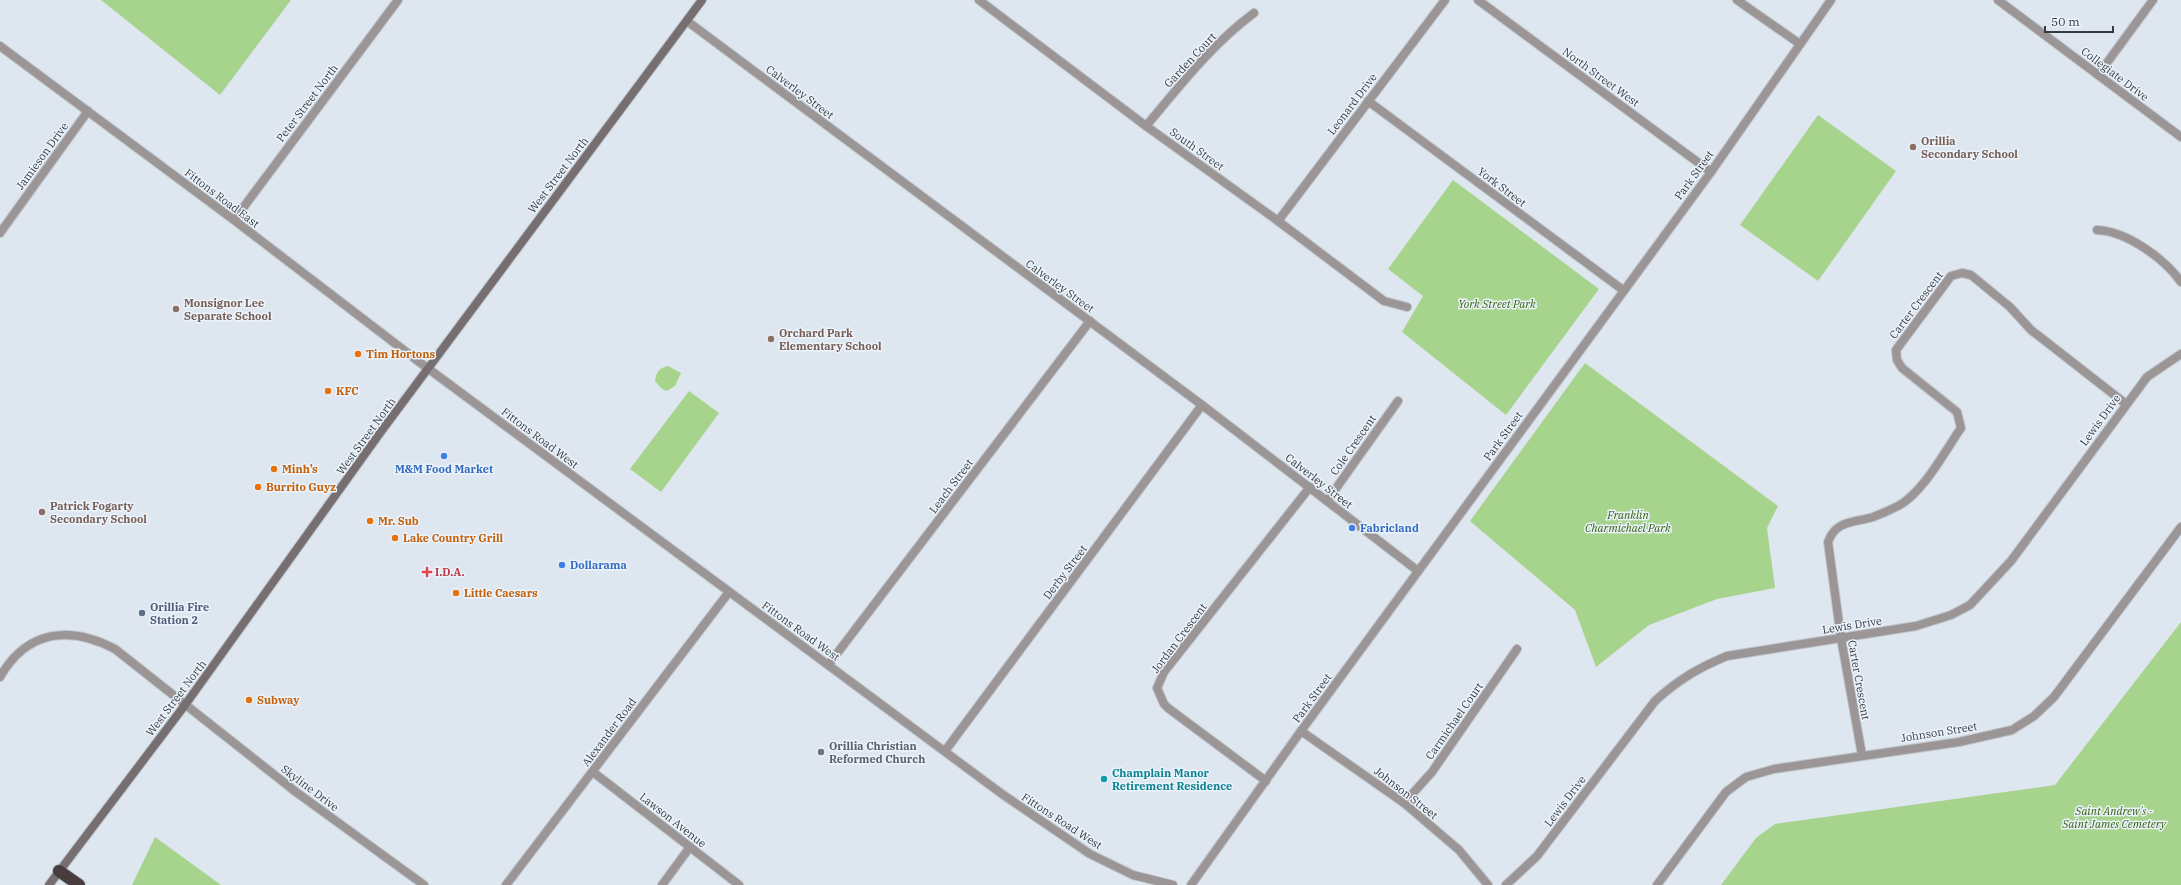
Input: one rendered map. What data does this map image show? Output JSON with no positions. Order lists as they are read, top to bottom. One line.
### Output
{"streets":{"main road":["West Street North"],"street":["Garden Court","Collegiate Drive","North Street West","Calverley Street","Peter Street North","Leonard Drive","South Street","Jamieson Drive","Park Street","York Street","Fittons Road East","Carter Crescent","Lewis Drive","Fittons Road West","Cole Crescent","Leach Street","Derby Street","Jordan Crescent","Carmichael Court","Alexander Road","Johnson Street","Skyline Drive","Lawson Avenue"]},"crossings":[["Garden Court","South Street"],["North Street West","Park Street"],["Calverley Street","West Street North"],["Calverley Street","Park Street"],["Calverley Street","Cole Crescent"],["Calverley Street","Leach Street"],["Calverley Street","Derby Street"],["Calverley Street","Jordan Crescent"],["Peter Street North","Fittons Road East"],["Leonard Drive","South Street"],["Leonard Drive","York Street"],["Jamieson Drive","Fittons Road East"],["West Street North","Fittons Road East"],["West Street North","Fittons Road West"],["West Street North","Skyline Drive"],["Park Street","York Street"],["Park Street","Jordan Crescent"],["Park Street","Johnson Street"],["Fittons Road East","Fittons Road West"],["Carter Crescent","Lewis Drive"],["Carter Crescent","Johnson Street"],["Fittons Road West","Leach Street"],["Fittons Road West","Derby Street"],["Fittons Road West","Alexander Road"],["Carmichael Court","Johnson Street"],["Alexander Road","Lawson Avenue"]],"parks":["York Street Park","Franklin Charmichael Park","Saint Andrew's - Saint James Cemetery"],"places":{"other":["Orillia Secondary School","Monsignor Lee Separate School","Orchard Park Elementary School","Tim Hortons","KFC","M&M Food Market","Minh’s","Burrito Guyz","Patrick Fogarty Secondary School","Mr. Sub","Fabricland","Lake Country Grill","Dollarama","Little Caesars","Orillia Fire Station 2","Subway","Orillia Christian Reformed Church","Champlain Manor Retirement Residence"],"health":["I.D.A."]},"scale_bar":"50 m"}
